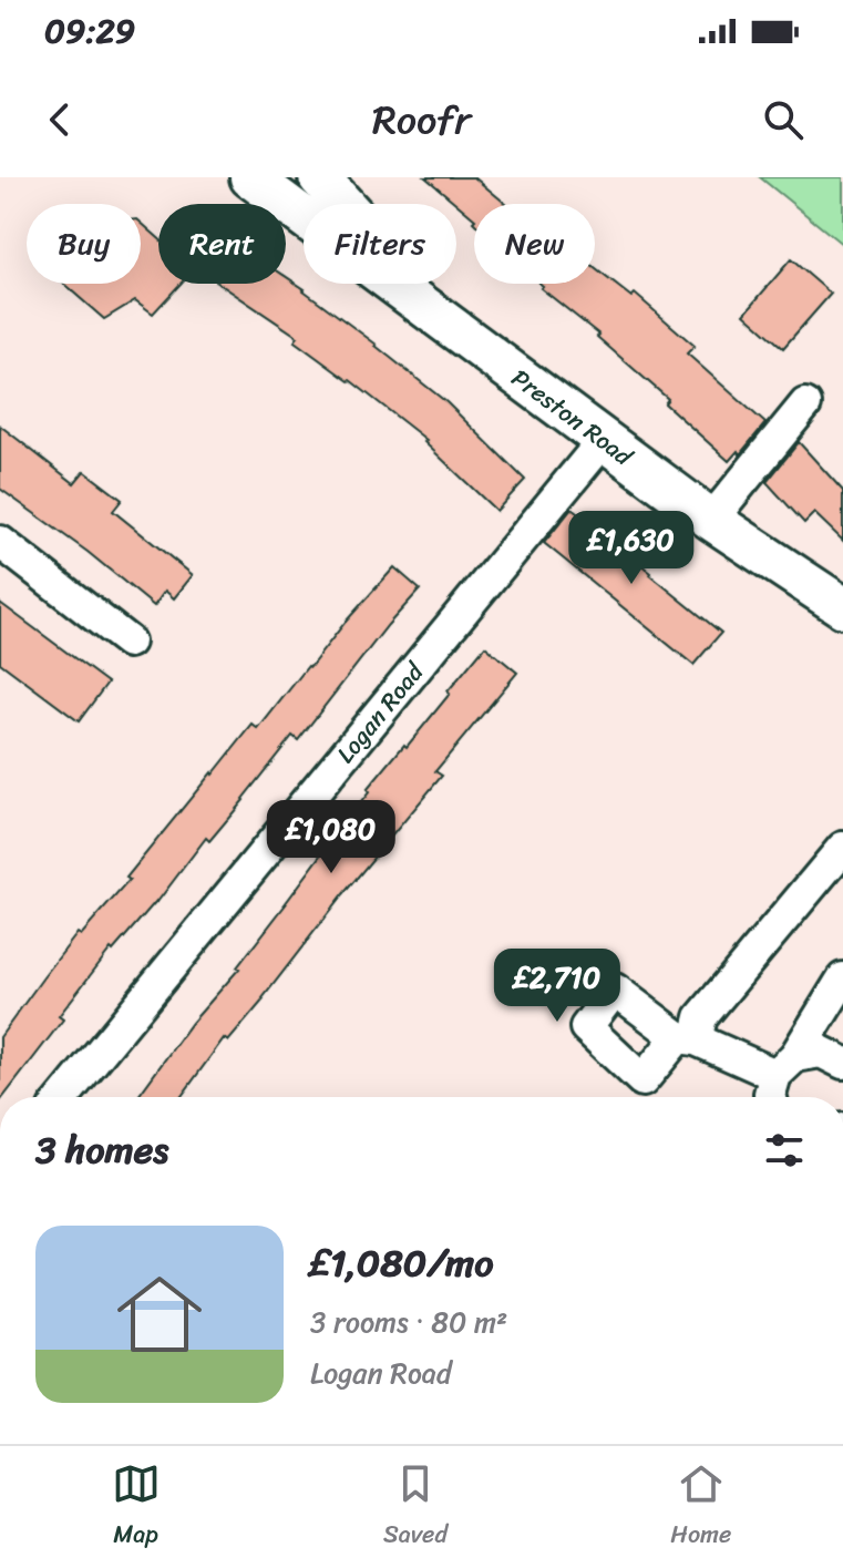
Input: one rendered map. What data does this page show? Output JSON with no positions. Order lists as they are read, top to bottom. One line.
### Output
{"streets":{"street":["Preston Road","Logan Road"]},"crossings":[["Preston Road","Logan Road"]],"page":{"status":"09:29","header":"Roofr","chip":["Buy","Rent","Filters","New"],"price":["£1,630","£1,080","£2,710"],"heading":"3 homes","list":[{"name":"£1,080/mo","note":"3 rooms · 80 m² · Logan Road"}],"tabs":["Map","Saved","Home"]}}
